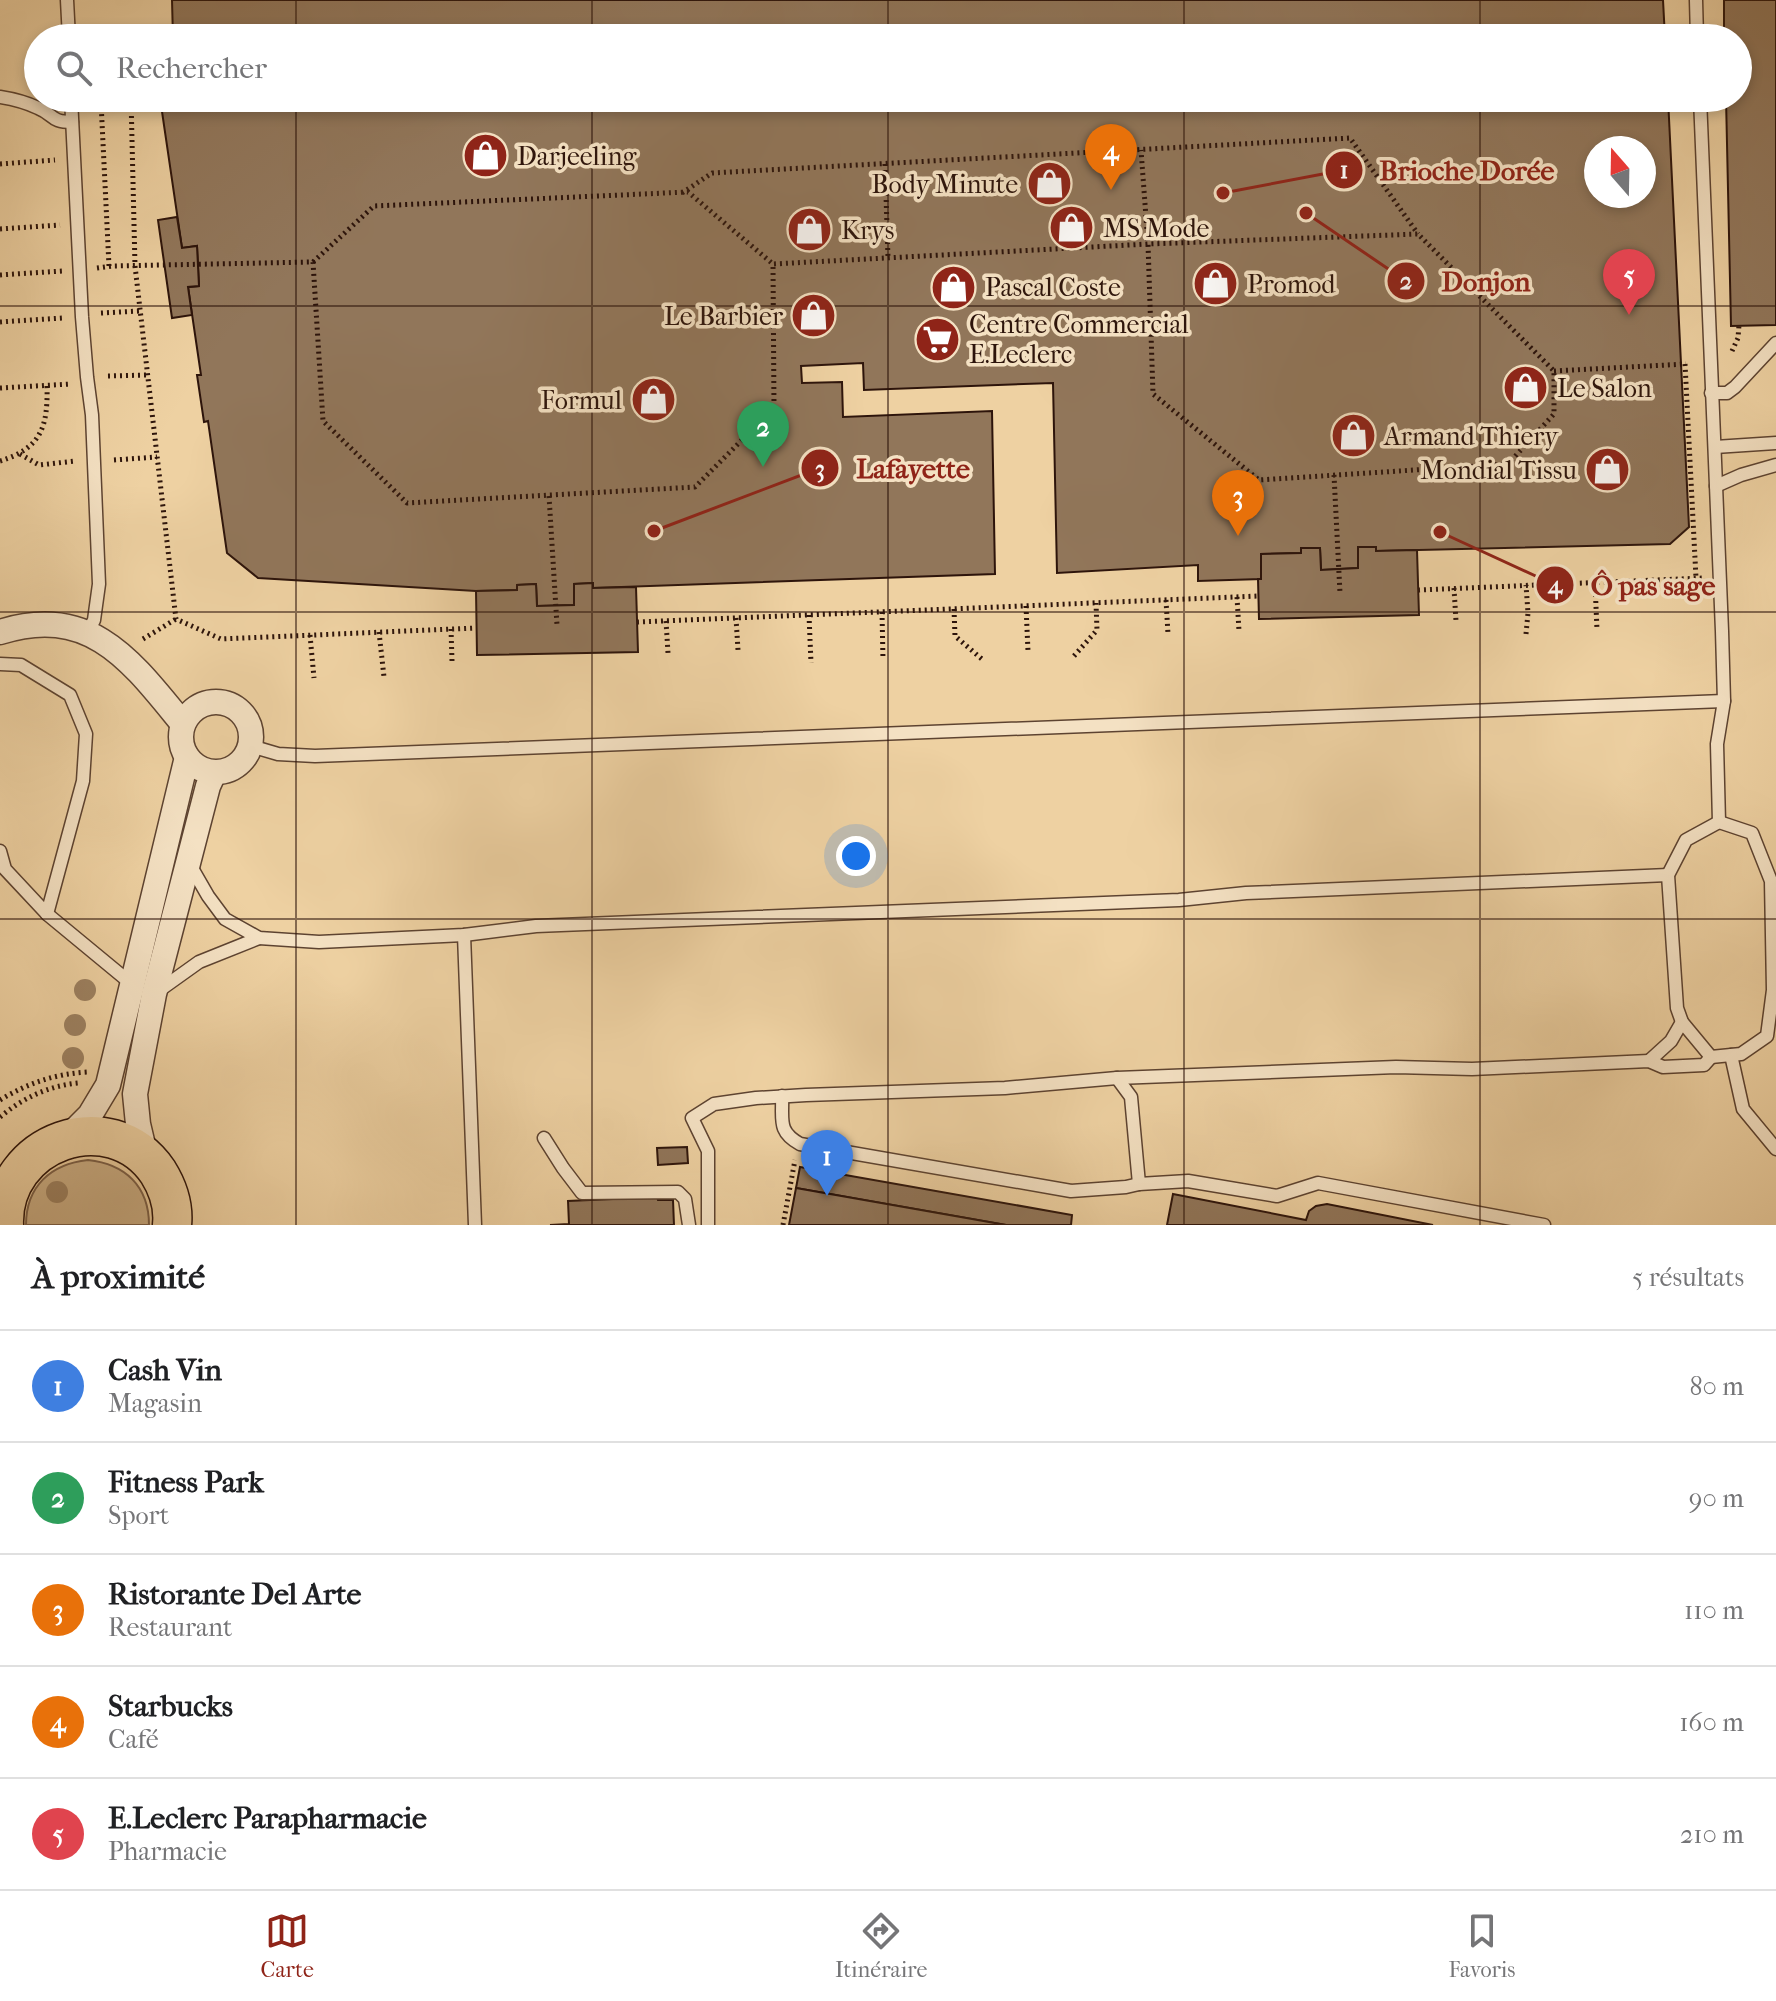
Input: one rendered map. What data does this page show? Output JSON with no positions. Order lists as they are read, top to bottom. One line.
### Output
{"places":{"shop":["Darjeeling","Body Minute","MS Mode","Krys","Promod","Pascal Coste","Le Barbier","Le Salon","Formul","Armand Thiery","Mondial Tissu"],"other":["Brioche Dorée","Donjon","Lafayette","Ô pas sage"],"supermarket":["Centre Commercial E.Leclerc"]},"north":"top","page":{"search":"Rechercher","pins":["4","5","2","3","1"],"heading":["À proximité","5 résultats"],"list":[{"mark":"1","name":"Cash Vin","note":"Magasin","value":"80 m"},{"mark":"2","name":"Fitness Park","note":"Sport","value":"90 m"},{"mark":"3","name":"Ristorante Del Arte","note":"Restaurant","value":"110 m"},{"mark":"4","name":"Starbucks","note":"Café","value":"160 m"},{"mark":"5","name":"E.Leclerc Parapharmacie","note":"Pharmacie","value":"210 m"}],"nav":["Carte","Itinéraire","Favoris"]}}
